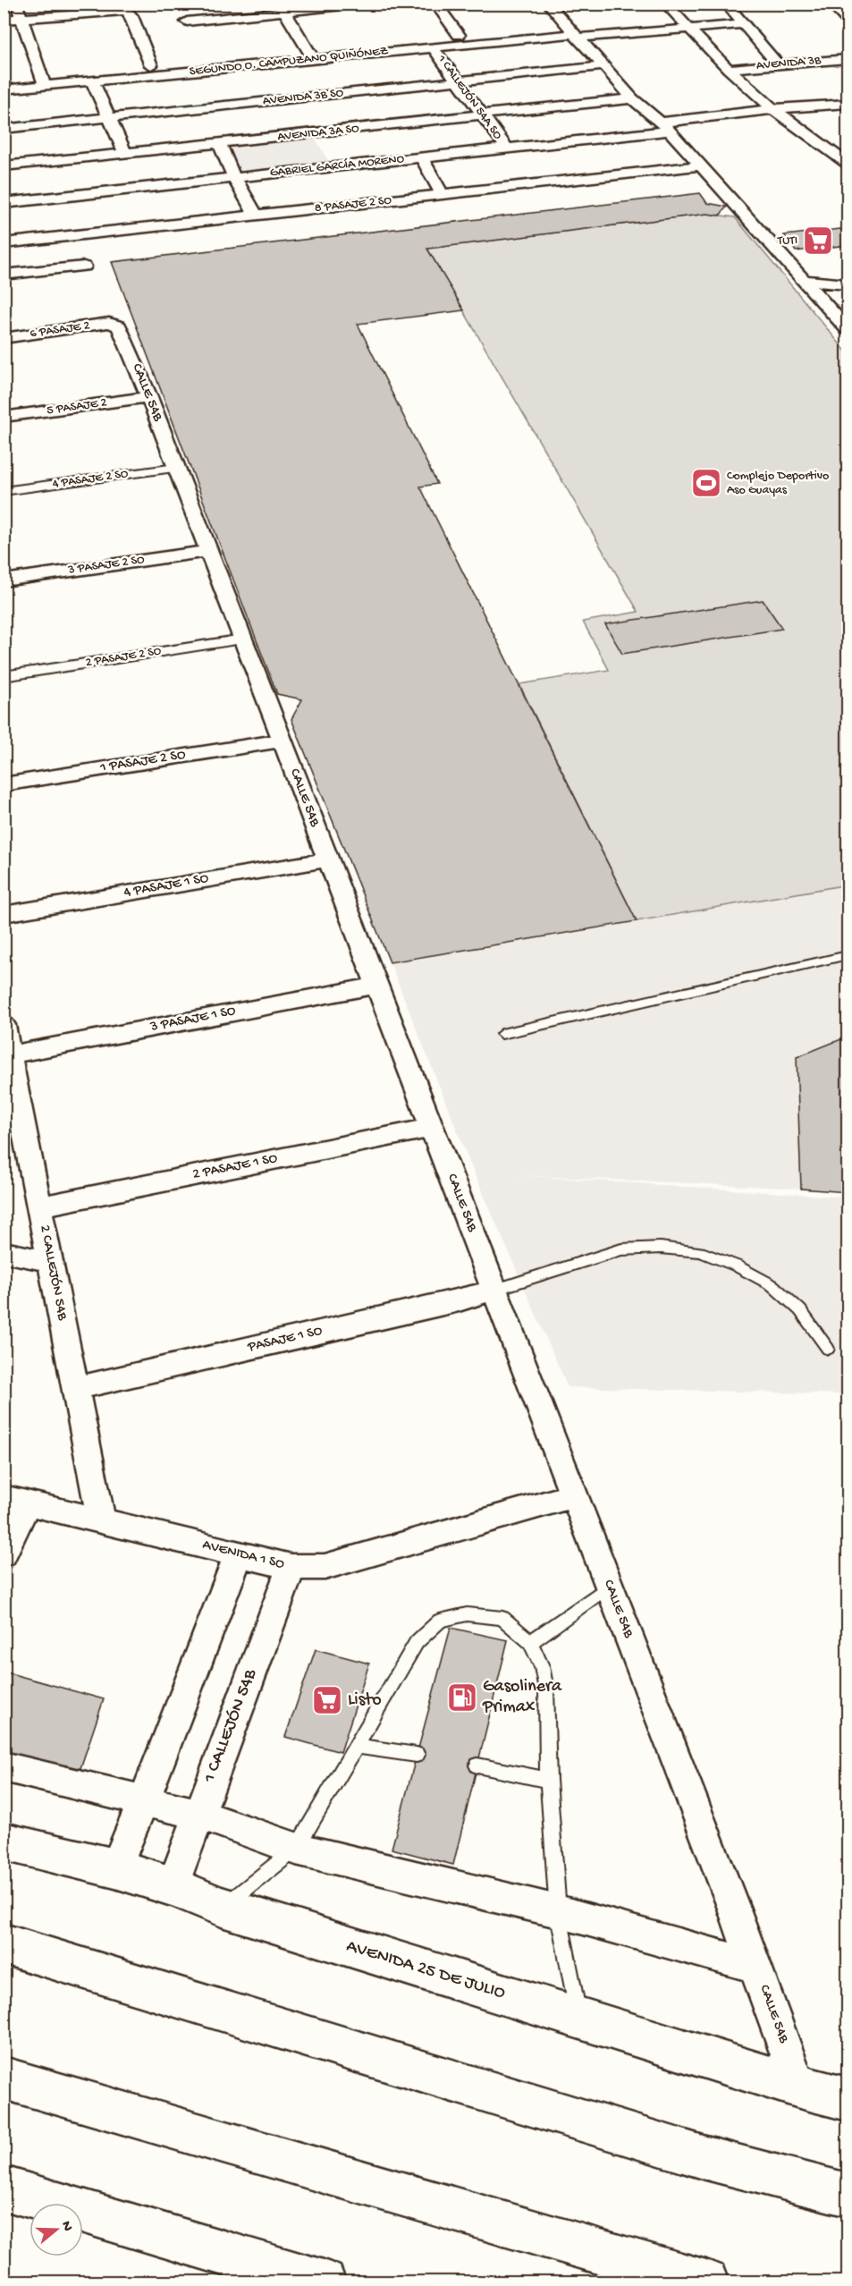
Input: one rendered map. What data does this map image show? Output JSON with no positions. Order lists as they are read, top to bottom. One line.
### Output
{"streets":{"main road":["AVENIDA 25 DE JULIO"],"street":["SEGUNDO O. CAMPUZANO QUIÑÓNEZ","AVENIDA 3B","AVENIDA 3B SO","1 CALLEJÓN 54A SO","AVENIDA 3A SO","GABRIEL GARCÍA MORENO","8 PASAJE 2 SO","6 PASAJE 2","CALLE 54B","5 PASAJE 2","4 PASAJE 2 SO","3 PASAJE 2 SO","2 PASAJE 2 SO","1 PASAJE 2 SO","4 PASAJE 1 SO","3 PASAJE 1 SO","2 PASAJE 1 SO","2 CALLEJÓN 54B","PASAJE 1 SO","AVENIDA 1 SO","1 CALLEJÓN 54B"]},"crossings":[["SEGUNDO O. CAMPUZANO QUIÑÓNEZ","1 CALLEJÓN 54A SO"],["AVENIDA 3B SO","1 CALLEJÓN 54A SO"],["1 CALLEJÓN 54A SO","AVENIDA 3A SO"],["1 CALLEJÓN 54A SO","GABRIEL GARCÍA MORENO"],["6 PASAJE 2","CALLE 54B"],["CALLE 54B","5 PASAJE 2"],["CALLE 54B","4 PASAJE 2 SO"],["CALLE 54B","3 PASAJE 2 SO"],["CALLE 54B","2 PASAJE 2 SO"],["CALLE 54B","1 PASAJE 2 SO"],["CALLE 54B","4 PASAJE 1 SO"],["CALLE 54B","3 PASAJE 1 SO"],["CALLE 54B","2 PASAJE 1 SO"],["CALLE 54B","PASAJE 1 SO"],["CALLE 54B","AVENIDA 1 SO"],["CALLE 54B","AVENIDA 25 DE JULIO"],["3 PASAJE 1 SO","2 CALLEJÓN 54B"],["2 PASAJE 1 SO","2 CALLEJÓN 54B"],["2 CALLEJÓN 54B","PASAJE 1 SO"],["2 CALLEJÓN 54B","AVENIDA 1 SO"],["AVENIDA 1 SO","1 CALLEJÓN 54B"],["1 CALLEJÓN 54B","AVENIDA 25 DE JULIO"]],"places":{"supermarket":["TUTI","Listo"],"sports":["Complejo Deportivo Aso Guayas"],"fuel station":["Gasolinera Primax"]},"north":"right"}
